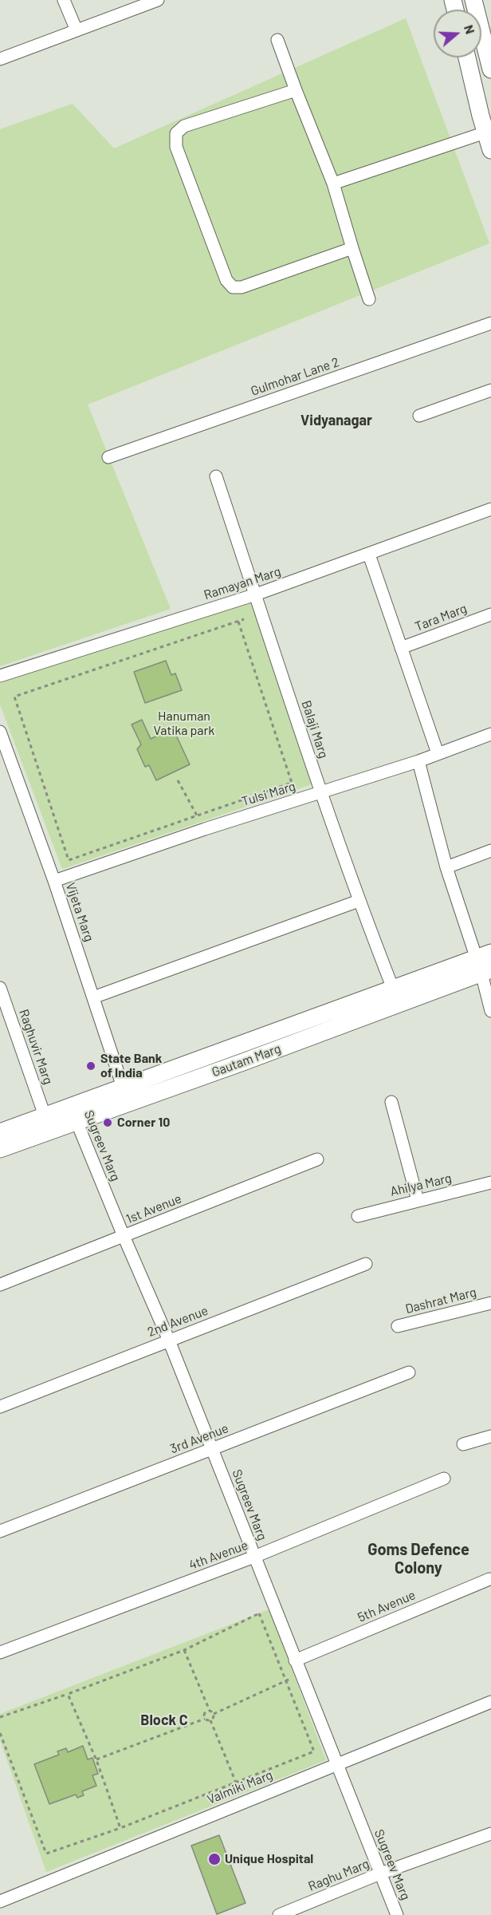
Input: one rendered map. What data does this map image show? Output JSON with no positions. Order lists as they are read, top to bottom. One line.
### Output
{"streets":{"street":["Gulmohar Lane 2","Ramayan Marg","Tara Marg","Balaji Marg","Tulsi Marg","Vijeta Marg","Raghuvir Marg","Gautam Marg","Sugreev Marg","Ahilya Marg","1st Avenue","Dashrat Marg","2nd Avenue","3rd Avenue","4th Avenue","5th Avenue","Valmiki Marg","Raghu Marg"]},"crossings":[["Ramayan Marg","Balaji Marg"],["Balaji Marg","Tulsi Marg"],["Balaji Marg","Gautam Marg"],["Tulsi Marg","Vijeta Marg"],["Vijeta Marg","Gautam Marg"],["Raghuvir Marg","Gautam Marg"],["Gautam Marg","Sugreev Marg"],["Sugreev Marg","1st Avenue"],["Sugreev Marg","2nd Avenue"],["Sugreev Marg","3rd Avenue"],["Sugreev Marg","4th Avenue"],["Sugreev Marg","5th Avenue"],["Sugreev Marg","Valmiki Marg"],["Sugreev Marg","Raghu Marg"]],"districts":["Vidyanagar","Goms Defence Colony","Block C"],"parks":["Hanuman Vatika park"],"places":["State Bank of India","Corner 10","Unique Hospital"],"north":"right"}
